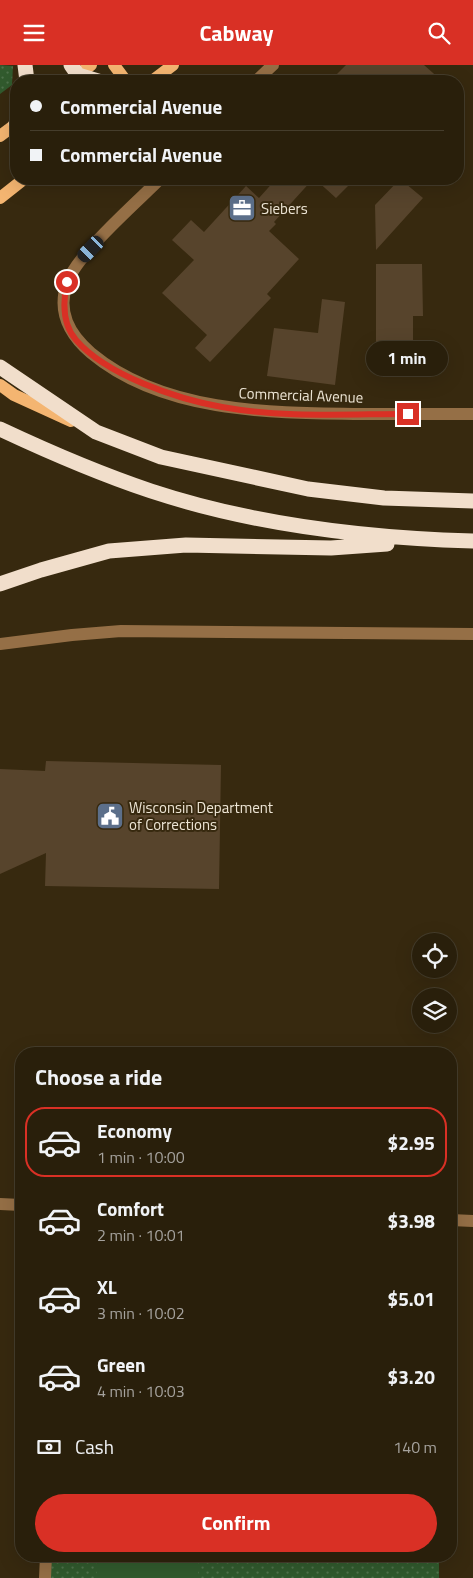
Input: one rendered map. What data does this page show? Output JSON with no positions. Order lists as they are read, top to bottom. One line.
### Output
{"streets":{"street":["Commercial Avenue"]},"places":{"office":["Siebers"],"public building":["Wisconsin Department of Corrections"]},"page":{"header":"Cabway","banner":["Commercial Avenue","Commercial Avenue"],"bubble":"1 min","heading":"Choose a ride","list":[{"name":"Economy","note":"1 min · 10:00","value":"$2.95"},{"name":"Comfort","note":"2 min · 10:01","value":"$3.98"},{"name":"XL","note":"3 min · 10:02","value":"$5.01"},{"name":"Green","note":"4 min · 10:03","value":"$3.20"}],"pay":["Cash","140 m"],"buttons":"Confirm"}}
